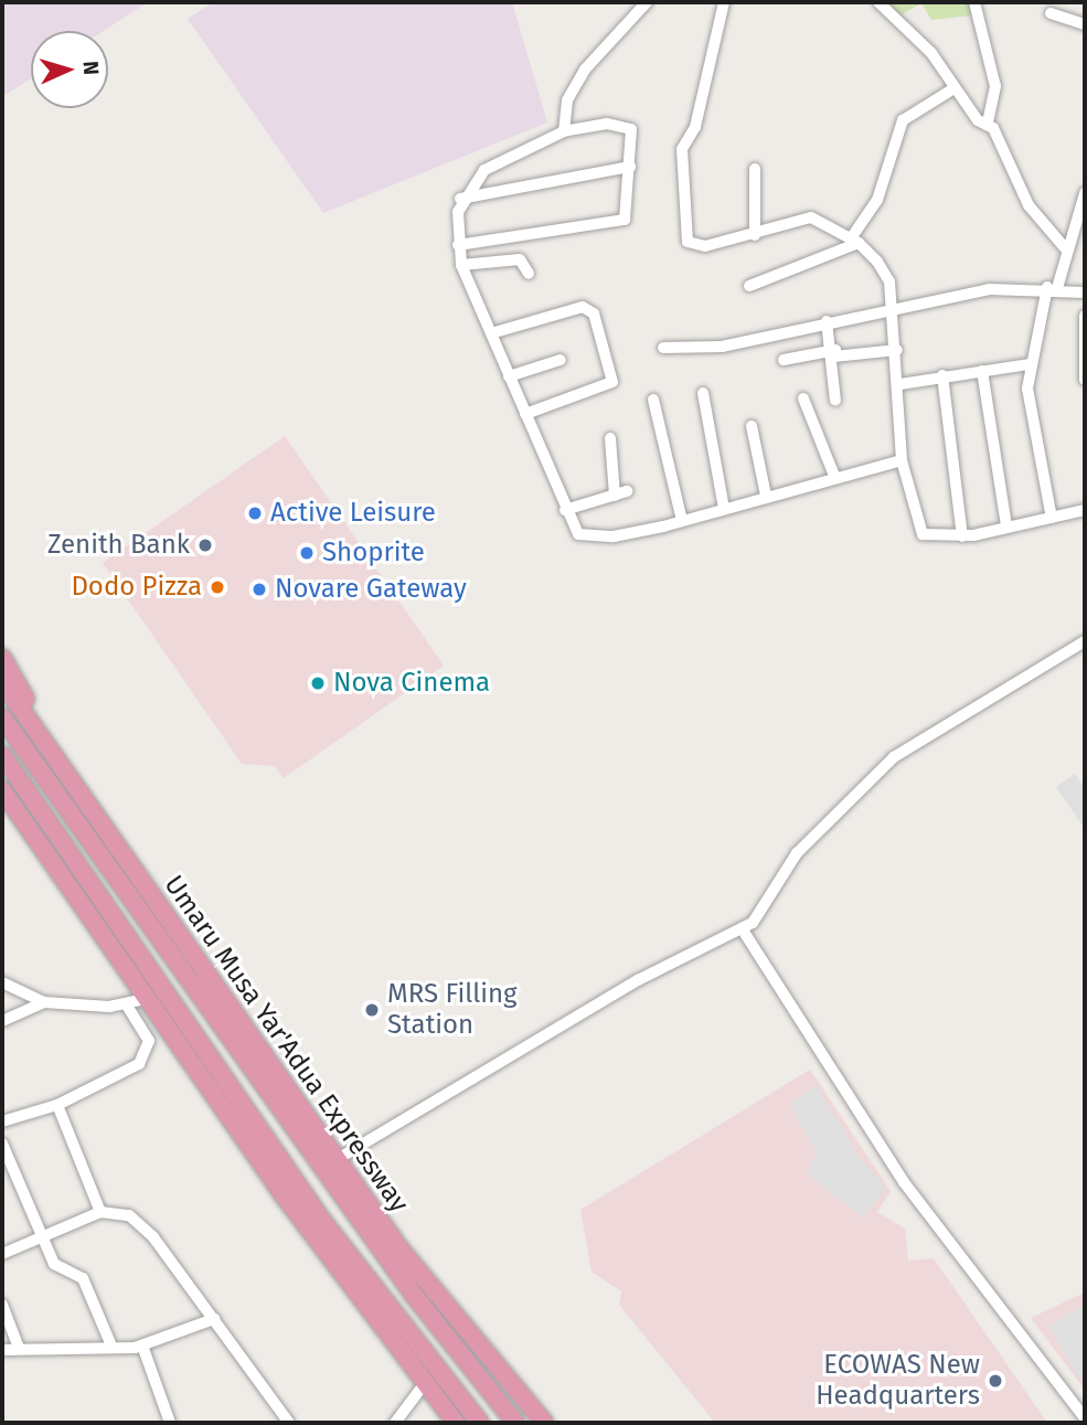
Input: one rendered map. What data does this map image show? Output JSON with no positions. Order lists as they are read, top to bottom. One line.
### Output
{"streets":{"highway":["Umaru Musa Yar'Adua Expressway"]},"places":["Active Leisure","Zenith Bank","Shoprite","Dodo Pizza","Novare Gateway","Nova Cinema","MRS Filling Station","ECOWAS New Headquarters"],"north":"right"}
